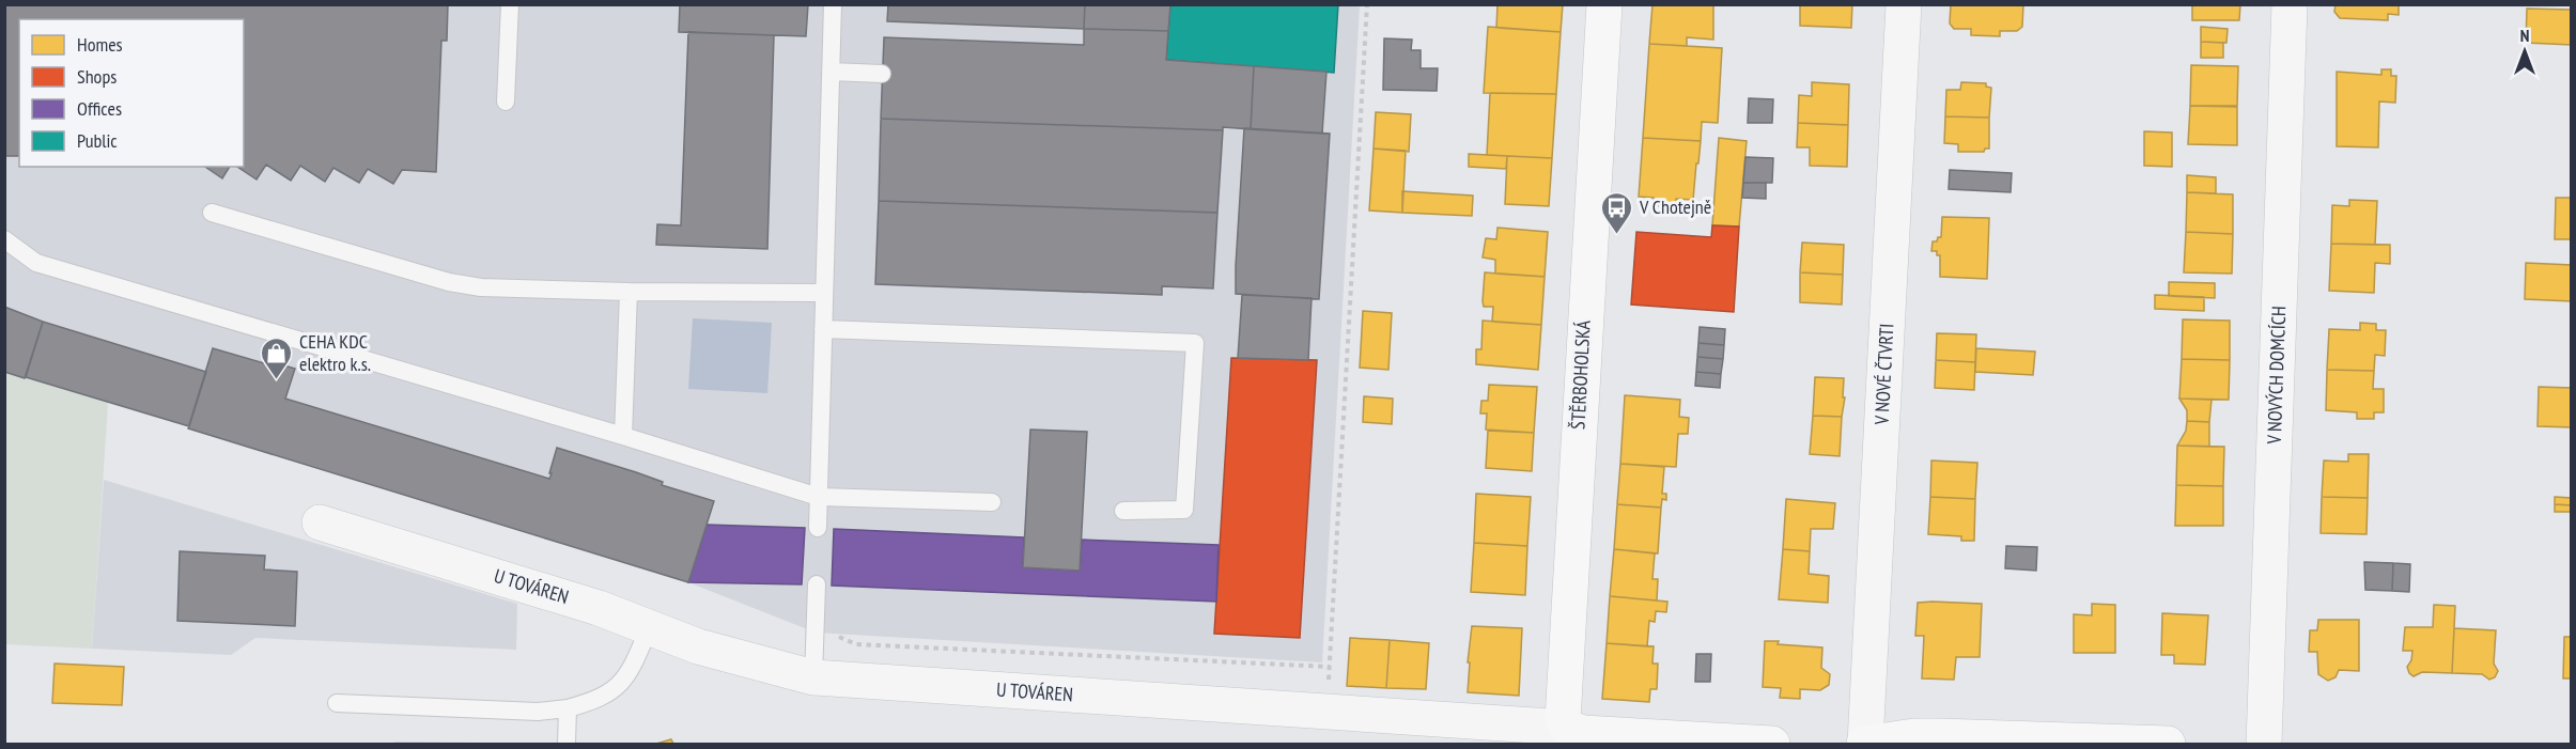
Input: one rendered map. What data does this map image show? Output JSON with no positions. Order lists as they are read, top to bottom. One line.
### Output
{"streets":{"street":["V NOVÉ ČTVRTI","ŠTĚRBOHOLSKÁ","V NOVÝCH DOMCÍCH","U TOVÁREN"]},"crossings":[["ŠTĚRBOHOLSKÁ","U TOVÁREN"]],"places":{"bus stop":["V Chotejně"],"shop":["CEHA KDC elektro k.s."]},"legend":["Homes","Shops","Offices","Public"],"north":"top"}
